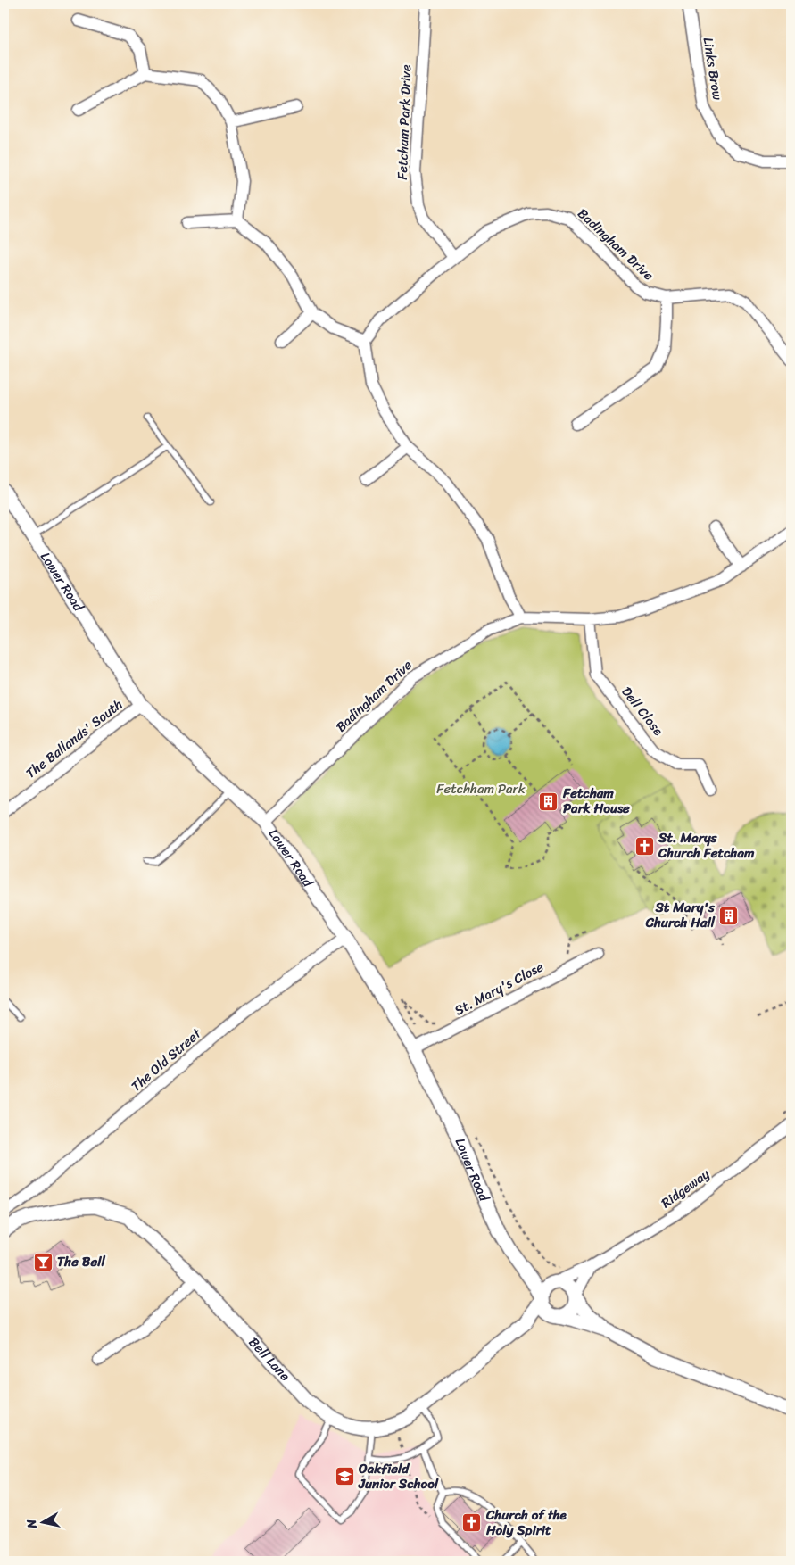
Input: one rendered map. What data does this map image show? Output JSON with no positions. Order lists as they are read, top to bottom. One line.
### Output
{"streets":{"street":["Links Brow","Fetcham Park Drive","Badingham Drive","Lower Road","Dell Close","The Ballands' South","St. Mary's Close","The Old Street","Ridgeway","Bell Lane"]},"crossings":[["Fetcham Park Drive","Badingham Drive"],["Badingham Drive","Lower Road"],["Badingham Drive","Dell Close"],["Lower Road","The Ballands' South"],["Lower Road","St. Mary's Close"],["Lower Road","The Old Street"],["Lower Road","Ridgeway"],["Lower Road","Bell Lane"],["Ridgeway","Bell Lane"]],"parks":["Fetchham Park"],"places":{"building":["Fetcham Park House","St Mary's Church Hall"],"church":["St. Marys Church Fetcham","Church of the Holy Spirit"],"bar":["The Bell"],"school or university":["Oakfield Junior School"]},"north":"left"}
